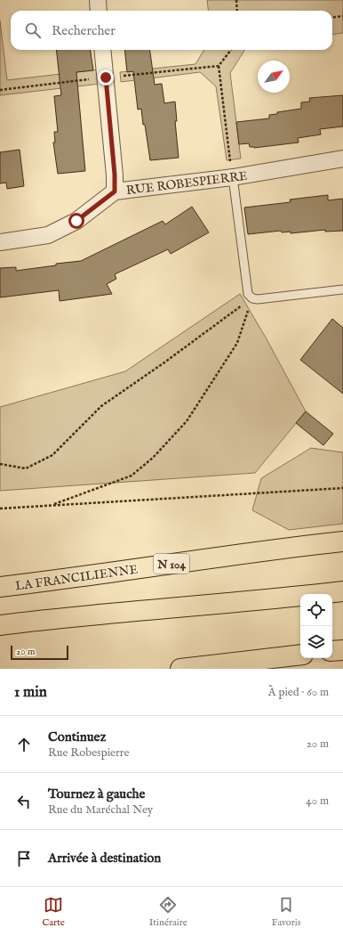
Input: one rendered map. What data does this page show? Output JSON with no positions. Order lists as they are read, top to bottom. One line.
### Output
{"streets":{"highway":["N 104","LA FRANCILIENNE"],"street":["RUE ROBESPIERRE"]},"scale_bar":"20 m","north":"top right","page":{"search":"Rechercher","scale":"20 m","heading":["1 min","À pied · 60 m"],"list":[["Continuez","Rue Robespierre","20 m"],["Tournez à gauche","Rue du Maréchal Ney","40 m"],"Arrivée à destination"],"nav":["Carte","Itinéraire","Favoris"]}}
